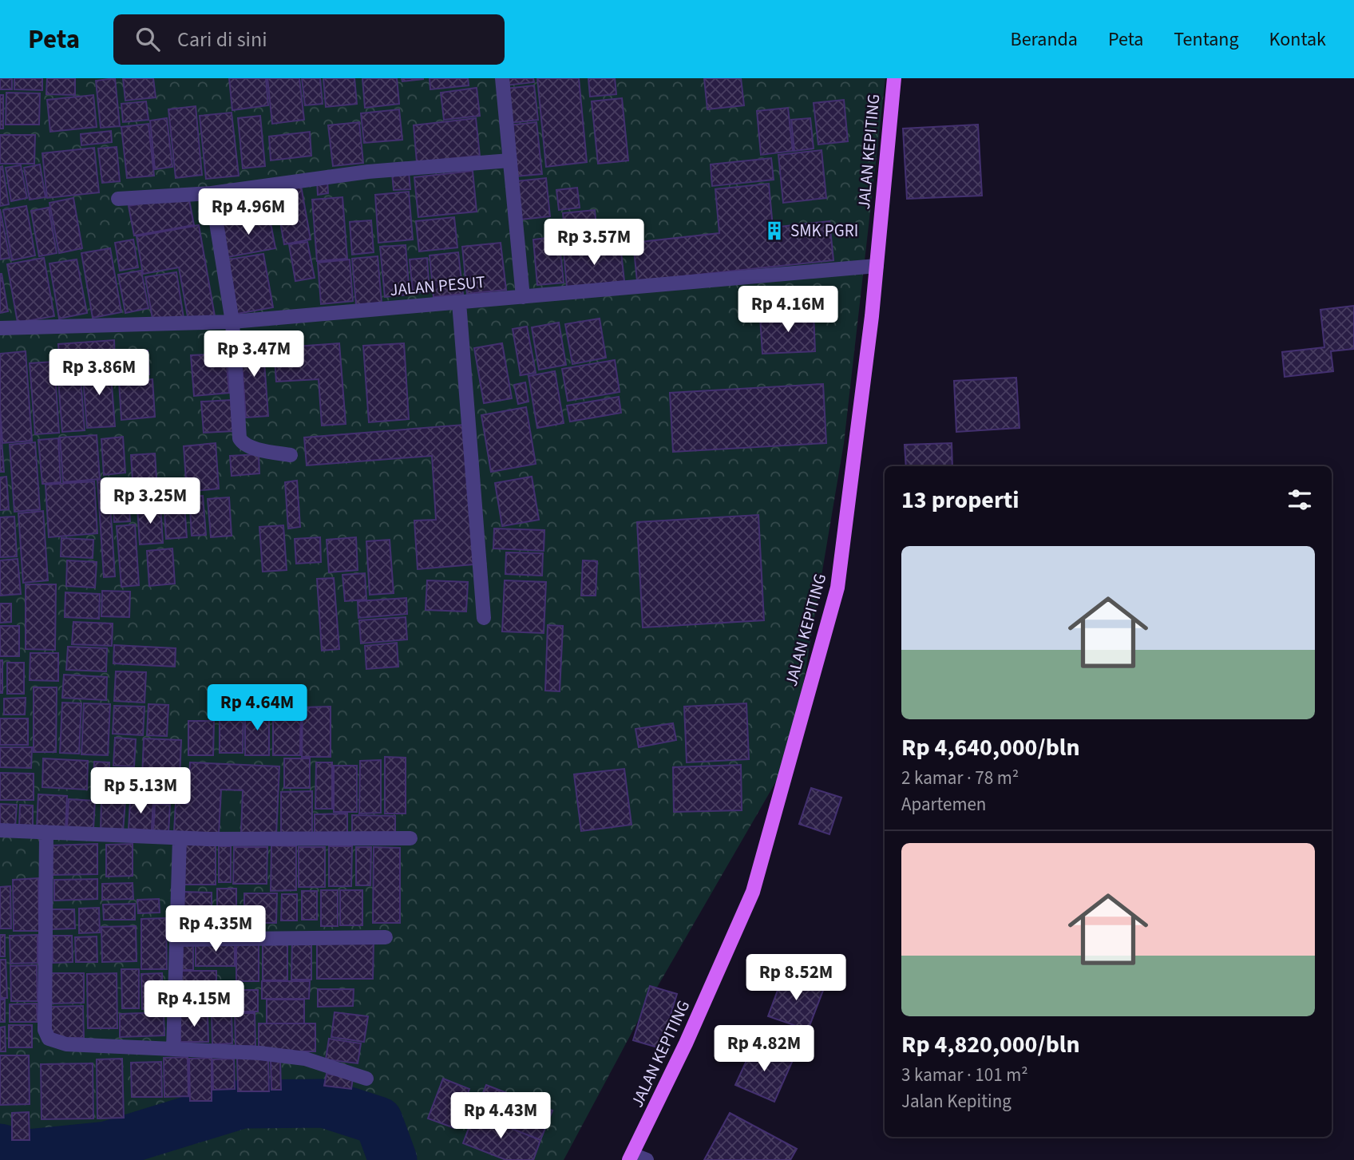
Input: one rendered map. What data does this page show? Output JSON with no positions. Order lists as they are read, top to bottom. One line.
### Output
{"streets":{"main road":["JALAN KEPITING"],"street":["JALAN PESUT"]},"crossings":[["JALAN KEPITING","JALAN PESUT"]],"places":{"building":["SMK PGRI"]},"page":{"header":"Peta","search":"Cari di sini","nav":["Beranda","Peta","Tentang","Kontak"],"price":["Rp 4.96M","Rp 3.57M","Rp 4.16M","Rp 3.47M","Rp 3.86M","Rp 3.25M","Rp 4.64M","Rp 5.13M","Rp 4.35M","Rp 8.52M","Rp 4.15M","Rp 4.82M","Rp 4.43M"],"heading":"13 properti","list":[{"name":"Rp 4,640,000/bln","note":"2 kamar · 78 m² · Apartemen"},{"name":"Rp 4,820,000/bln","note":"3 kamar · 101 m² · Jalan Kepiting"}]}}
